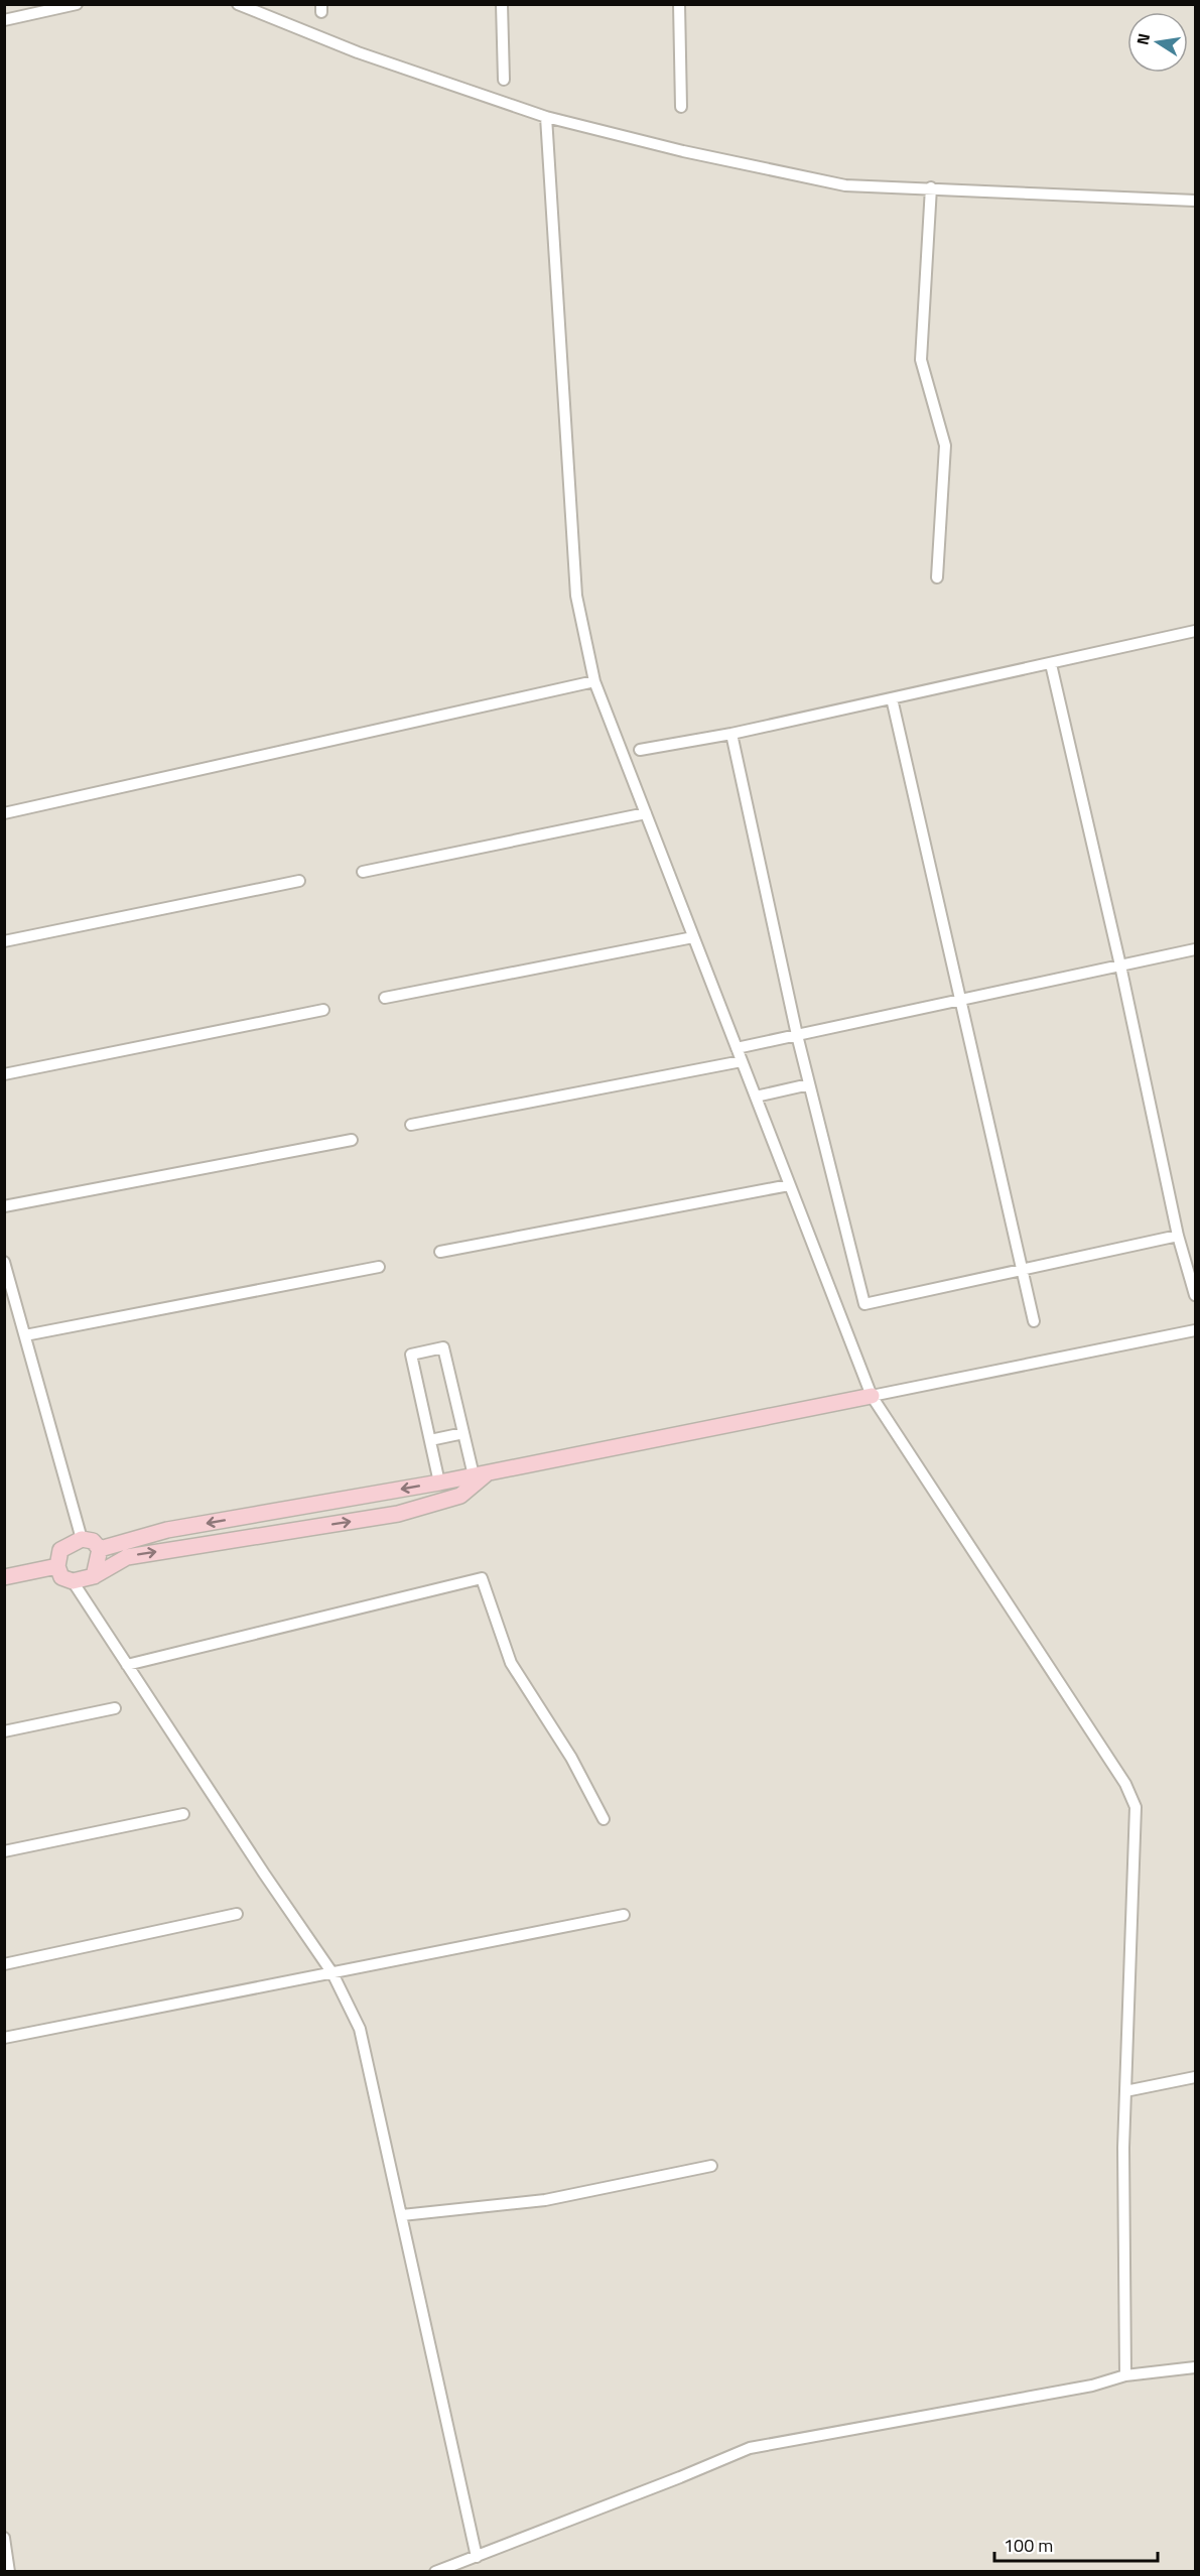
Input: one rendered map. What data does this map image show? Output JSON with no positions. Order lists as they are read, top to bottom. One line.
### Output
{"scale_bar":"100 m","north":"left"}
